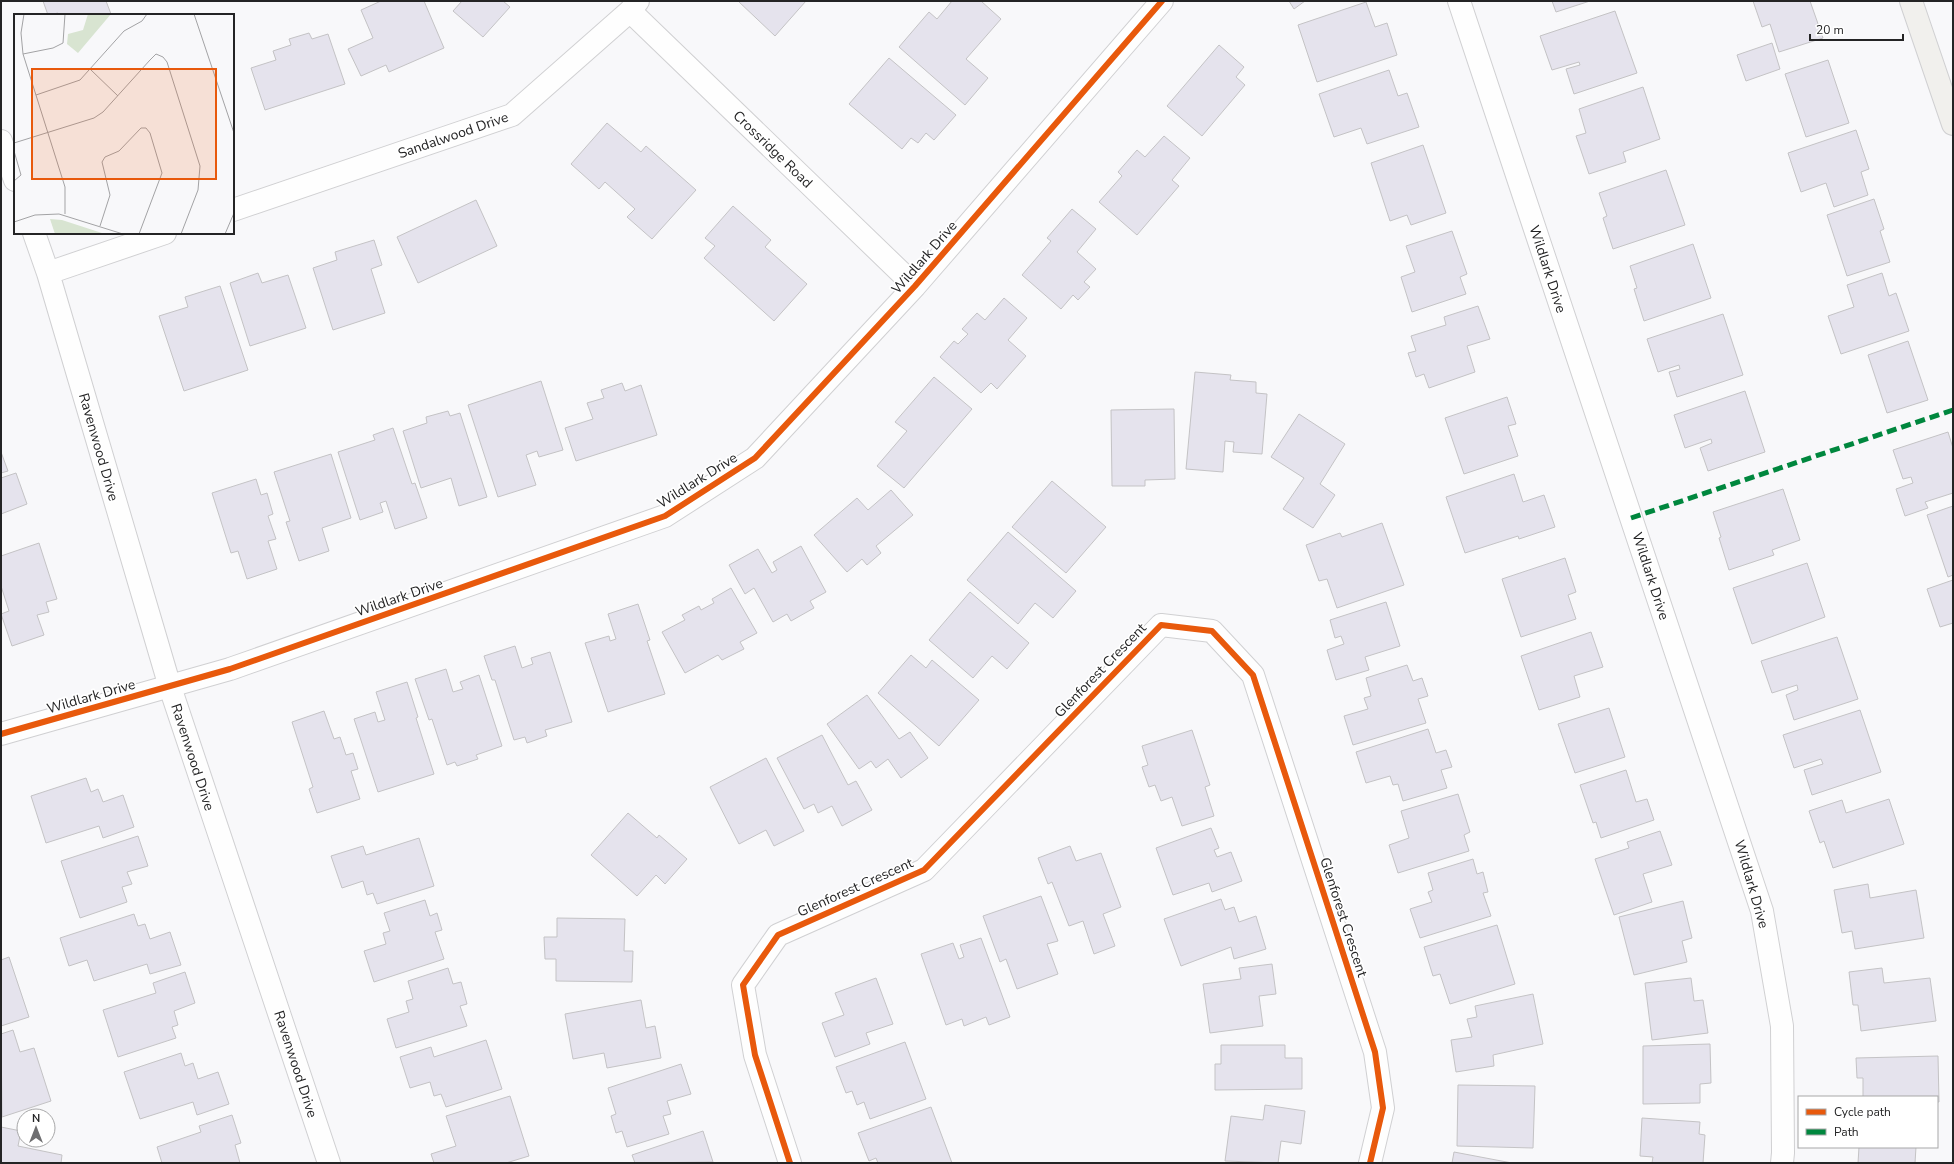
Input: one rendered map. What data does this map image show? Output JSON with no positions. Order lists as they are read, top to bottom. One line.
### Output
{"streets":{"street":["Sandalwood Drive","Crossridge Road","Wildlark Drive","Ravenwood Drive","Glenforest Crescent"]},"crossings":[["Sandalwood Drive","Crossridge Road"],["Crossridge Road","Wildlark Drive"],["Wildlark Drive","Ravenwood Drive"]],"legend":["Cycle path","Path"],"scale_bar":"20 m","north":"top"}
